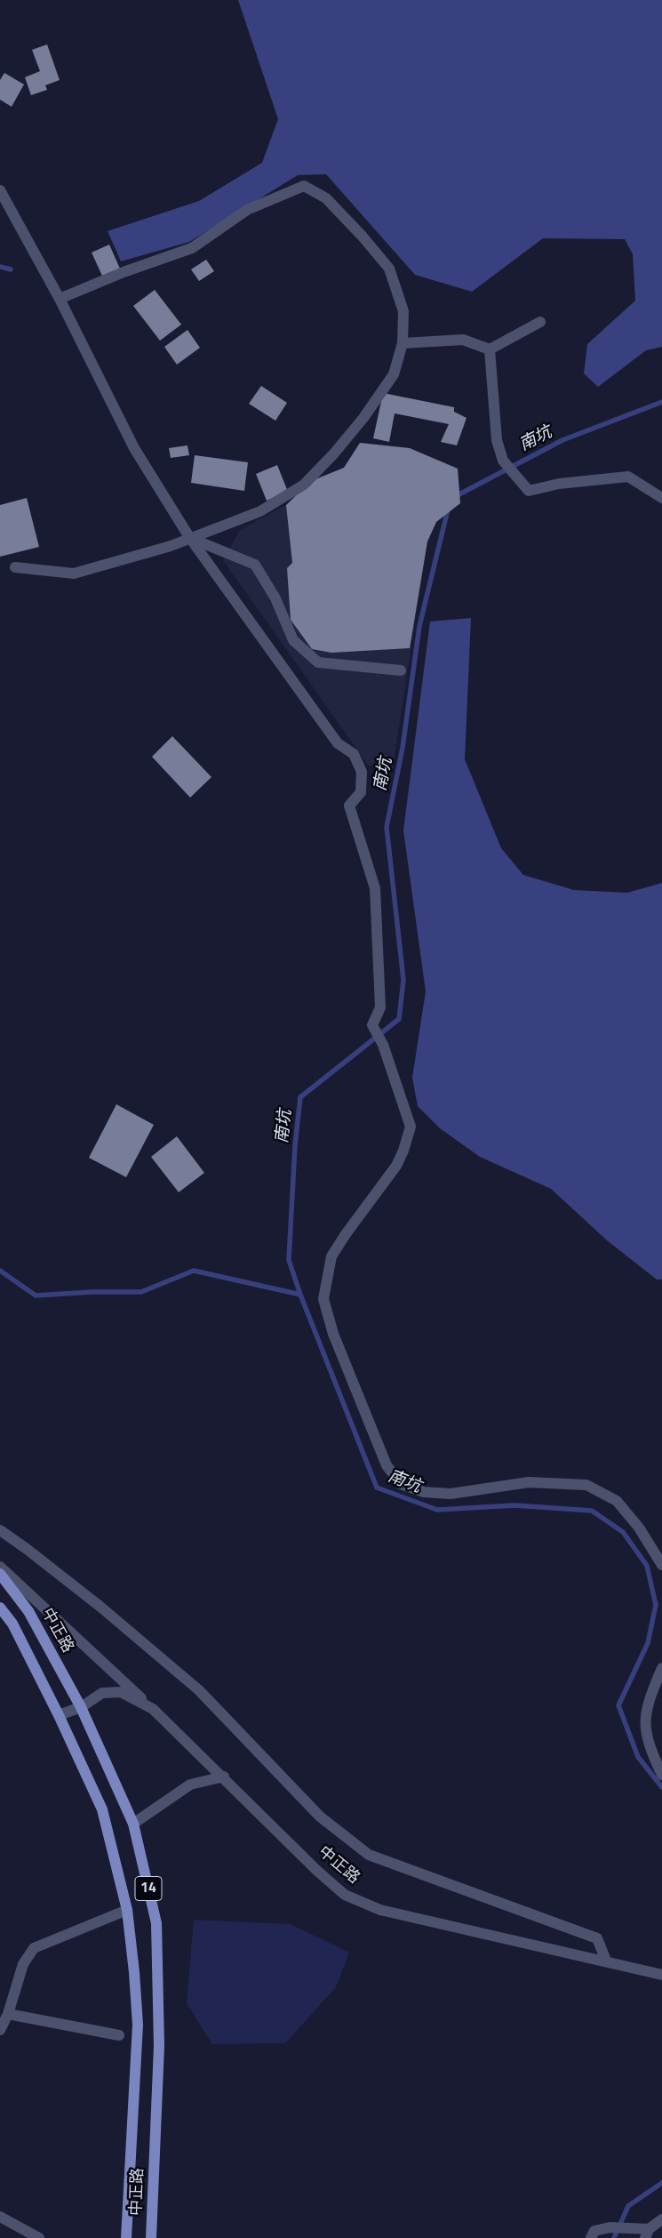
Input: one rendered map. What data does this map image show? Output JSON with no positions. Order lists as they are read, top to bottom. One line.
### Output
{"streets":{"main road":["中正路","14"]},"water":["南坑"]}
